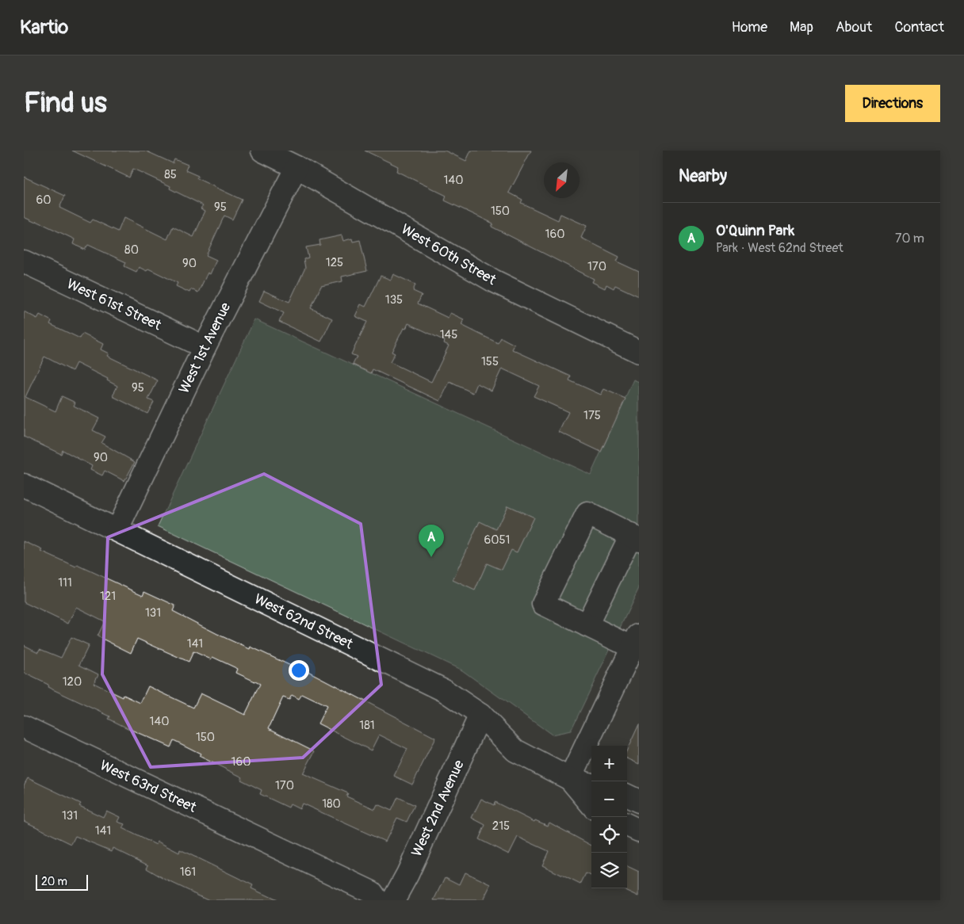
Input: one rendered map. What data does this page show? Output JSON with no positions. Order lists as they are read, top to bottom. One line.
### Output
{"streets":{"street":["West 60th Street","West 61st Street","West 1st Avenue","West 62nd Street","West 63rd Street","West 2nd Avenue"]},"crossings":[["West 60th Street","West 1st Avenue"],["West 61st Street","West 1st Avenue"],["West 1st Avenue","West 62nd Street"],["West 62nd Street","West 2nd Avenue"]],"house_numbers":["85","140","60","95","150","160","80","125","90","170","135","145","155","95","175","90","6051","111","121","131","141","120","140","181","150","160","170","180","131","215","141","161"],"scale_bar":"20 m","north":"bottom left","page":{"header":"Kartio","nav":["Home","Map","About","Contact"],"buttons":"Directions","title":"Find us","heading":"Nearby","list":[{"mark":"A","name":"O'Quinn Park","note":"Park · West 62nd Street","value":"70 m"}],"pins":"A","map_buttons":["+","−"],"scale":"20 m"}}
